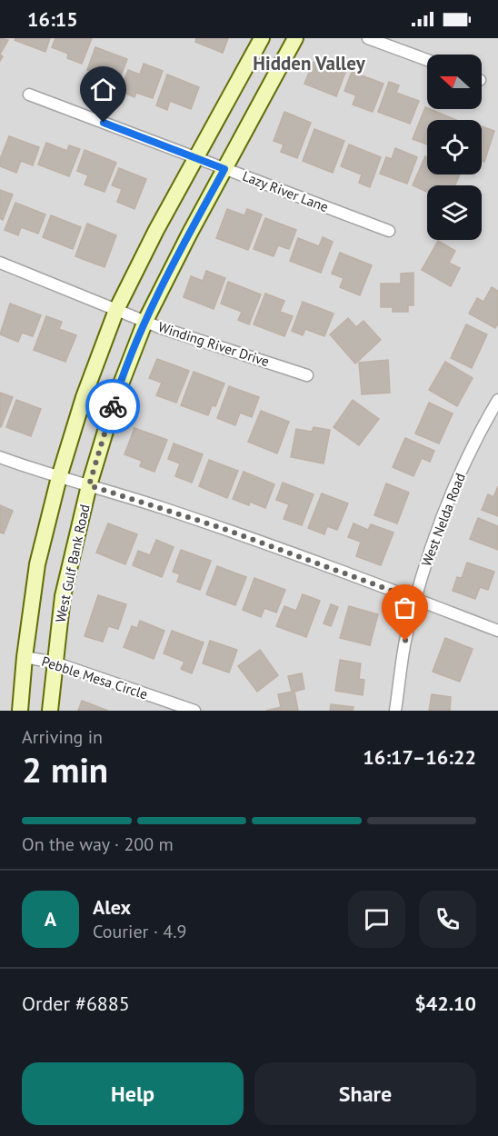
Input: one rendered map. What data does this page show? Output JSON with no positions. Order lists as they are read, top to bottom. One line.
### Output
{"streets":{"main road":["West Gulf Bank Road"],"street":["Lazy River Lane","Winding River Drive","West Nelda Road","Pebble Mesa Circle"]},"crossings":[["Lazy River Lane","West Gulf Bank Road"],["Winding River Drive","West Gulf Bank Road"],["West Gulf Bank Road","Pebble Mesa Circle"]],"districts":["Hidden Valley"],"north":"left","page":{"status":"16:15","heading":["2 min","Arriving in","16:17–16:22"],"panel":["Alex","Courier · 4.9","Order #6885","$42.10"],"bar":"On the way · 200 m","round":"A","buttons":["Help","Share"]}}
